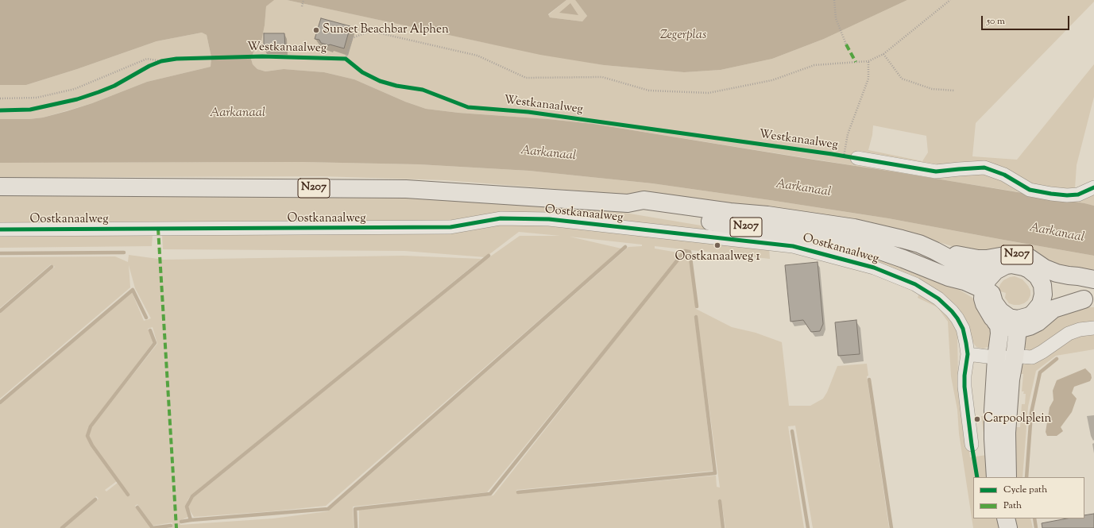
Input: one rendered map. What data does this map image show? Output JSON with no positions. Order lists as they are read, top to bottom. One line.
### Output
{"streets":{"main road":["N207","Oostkanaalweg"],"cycle path":["Westkanaalweg"]},"crossings":[["N207","Oostkanaalweg"]],"water":["Zegerplas","Aarkanaal"],"places":["Sunset Beachbar Alphen","Oostkanaalweg 1","Carpoolplein"],"legend":["Cycle path","Path"],"scale_bar":"50 m"}
